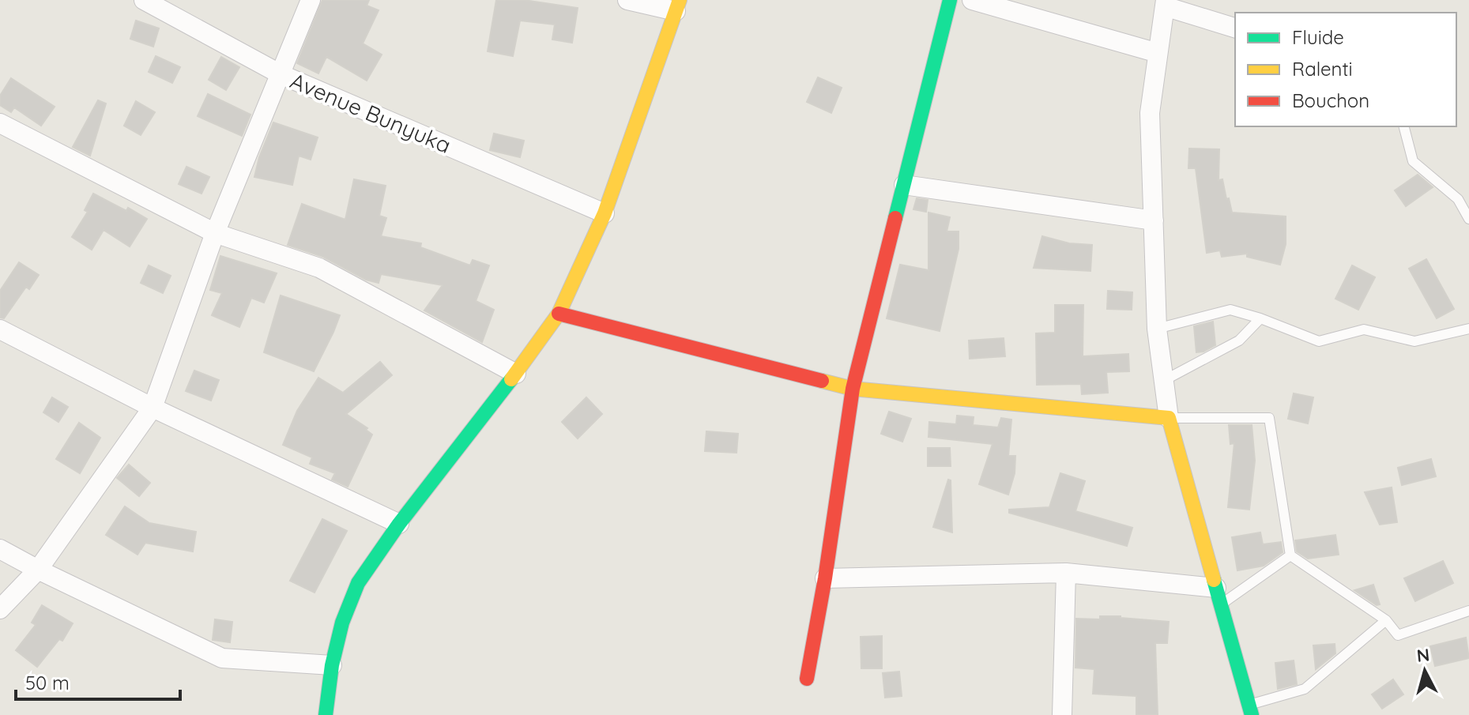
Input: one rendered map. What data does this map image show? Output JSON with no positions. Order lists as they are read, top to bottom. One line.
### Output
{"streets":{"street":["Avenue Bunyuka"]},"legend":["Fluide","Ralenti","Bouchon"],"scale_bar":"50 m","north":"top"}
